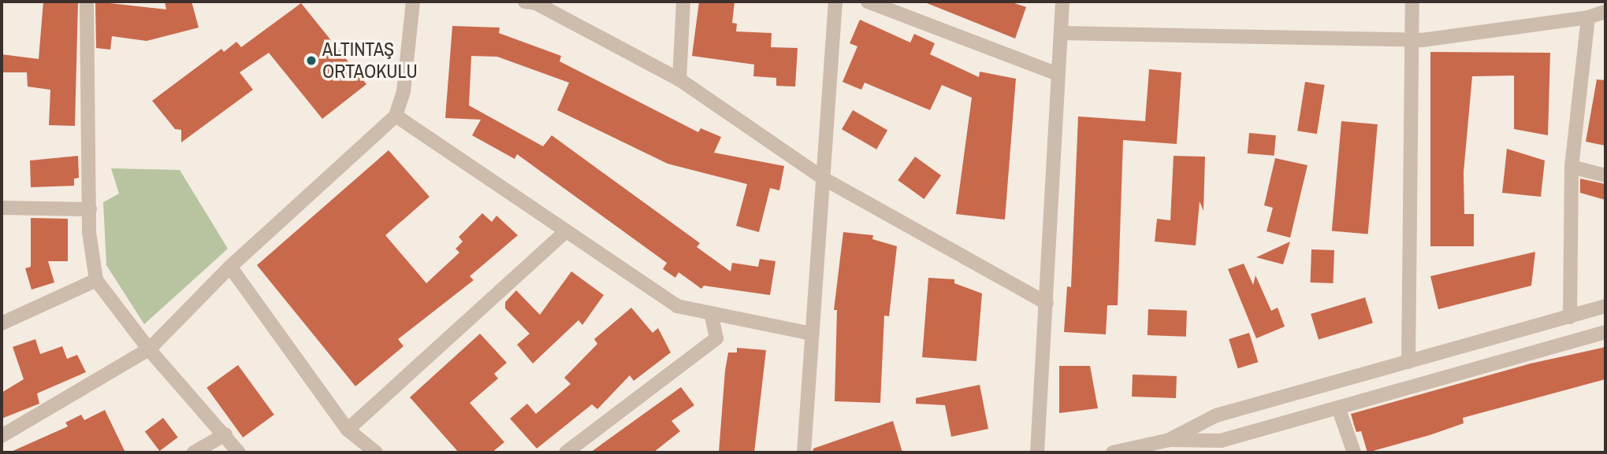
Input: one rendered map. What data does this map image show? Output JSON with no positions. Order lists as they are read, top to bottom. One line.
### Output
{"places":["ALTINTAŞ ORTAOKULU"]}
